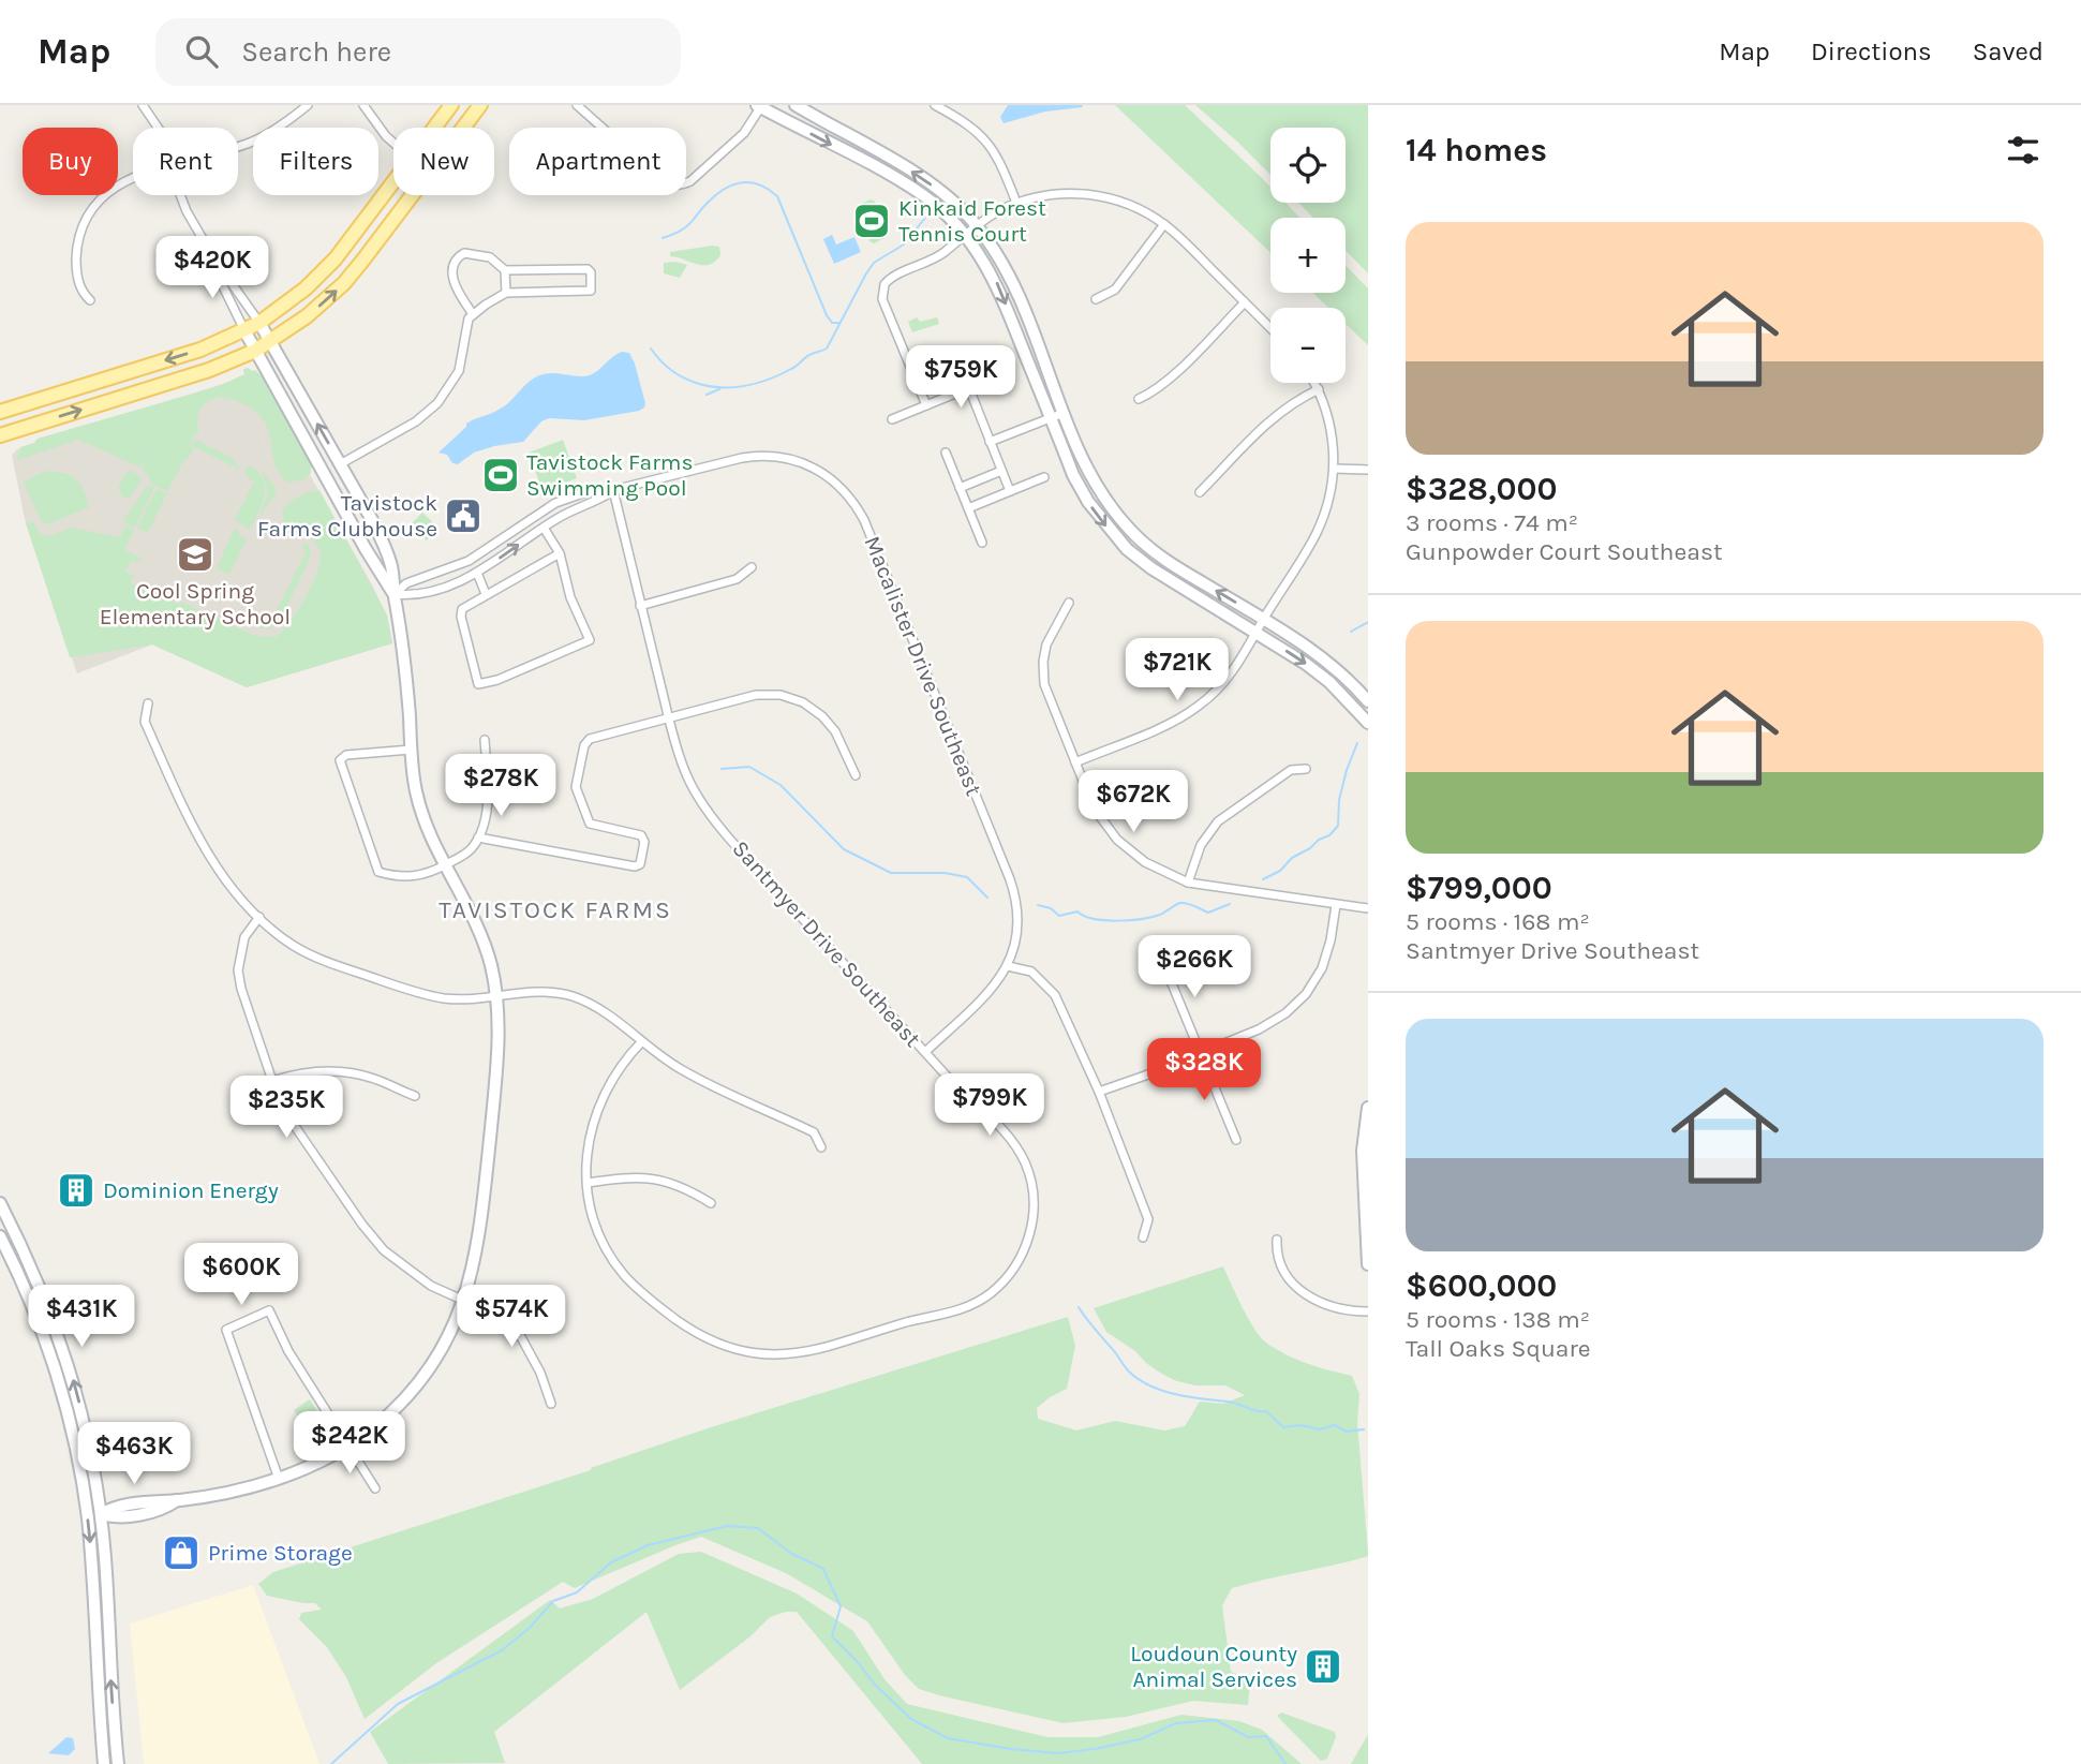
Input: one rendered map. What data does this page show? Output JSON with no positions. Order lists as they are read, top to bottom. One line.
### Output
{"streets":{"street":["Macalister Drive Southeast","Santmyer Drive Southeast"]},"crossings":[["Macalister Drive Southeast","Santmyer Drive Southeast"]],"districts":["TAVISTOCK FARMS"],"places":{"sports":["Kinkaid Forest Tennis Court","Tavistock Farms Swimming Pool"],"public building":["Tavistock Farms Clubhouse"],"school or university":["Cool Spring Elementary School"],"building":["Dominion Energy","Loudoun County Animal Services"],"shop":["Prime Storage"]},"page":{"header":"Map","search":"Search here","nav":["Map","Directions","Saved"],"heading":"14 homes","map_buttons":["+","−"],"chip":["Buy","Rent","Filters","New","Apartment"],"list":[{"name":"$328,000","note":"3 rooms · 74 m² · Gunpowder Court Southeast"},{"name":"$799,000","note":"5 rooms · 168 m² · Santmyer Drive Southeast"},{"name":"$600,000","note":"5 rooms · 138 m² · Tall Oaks Square"}],"price":["$420K","$759K","$721K","$278K","$672K","$266K","$328K","$799K","$235K","$600K","$431K","$574K","$242K","$463K"]}}
